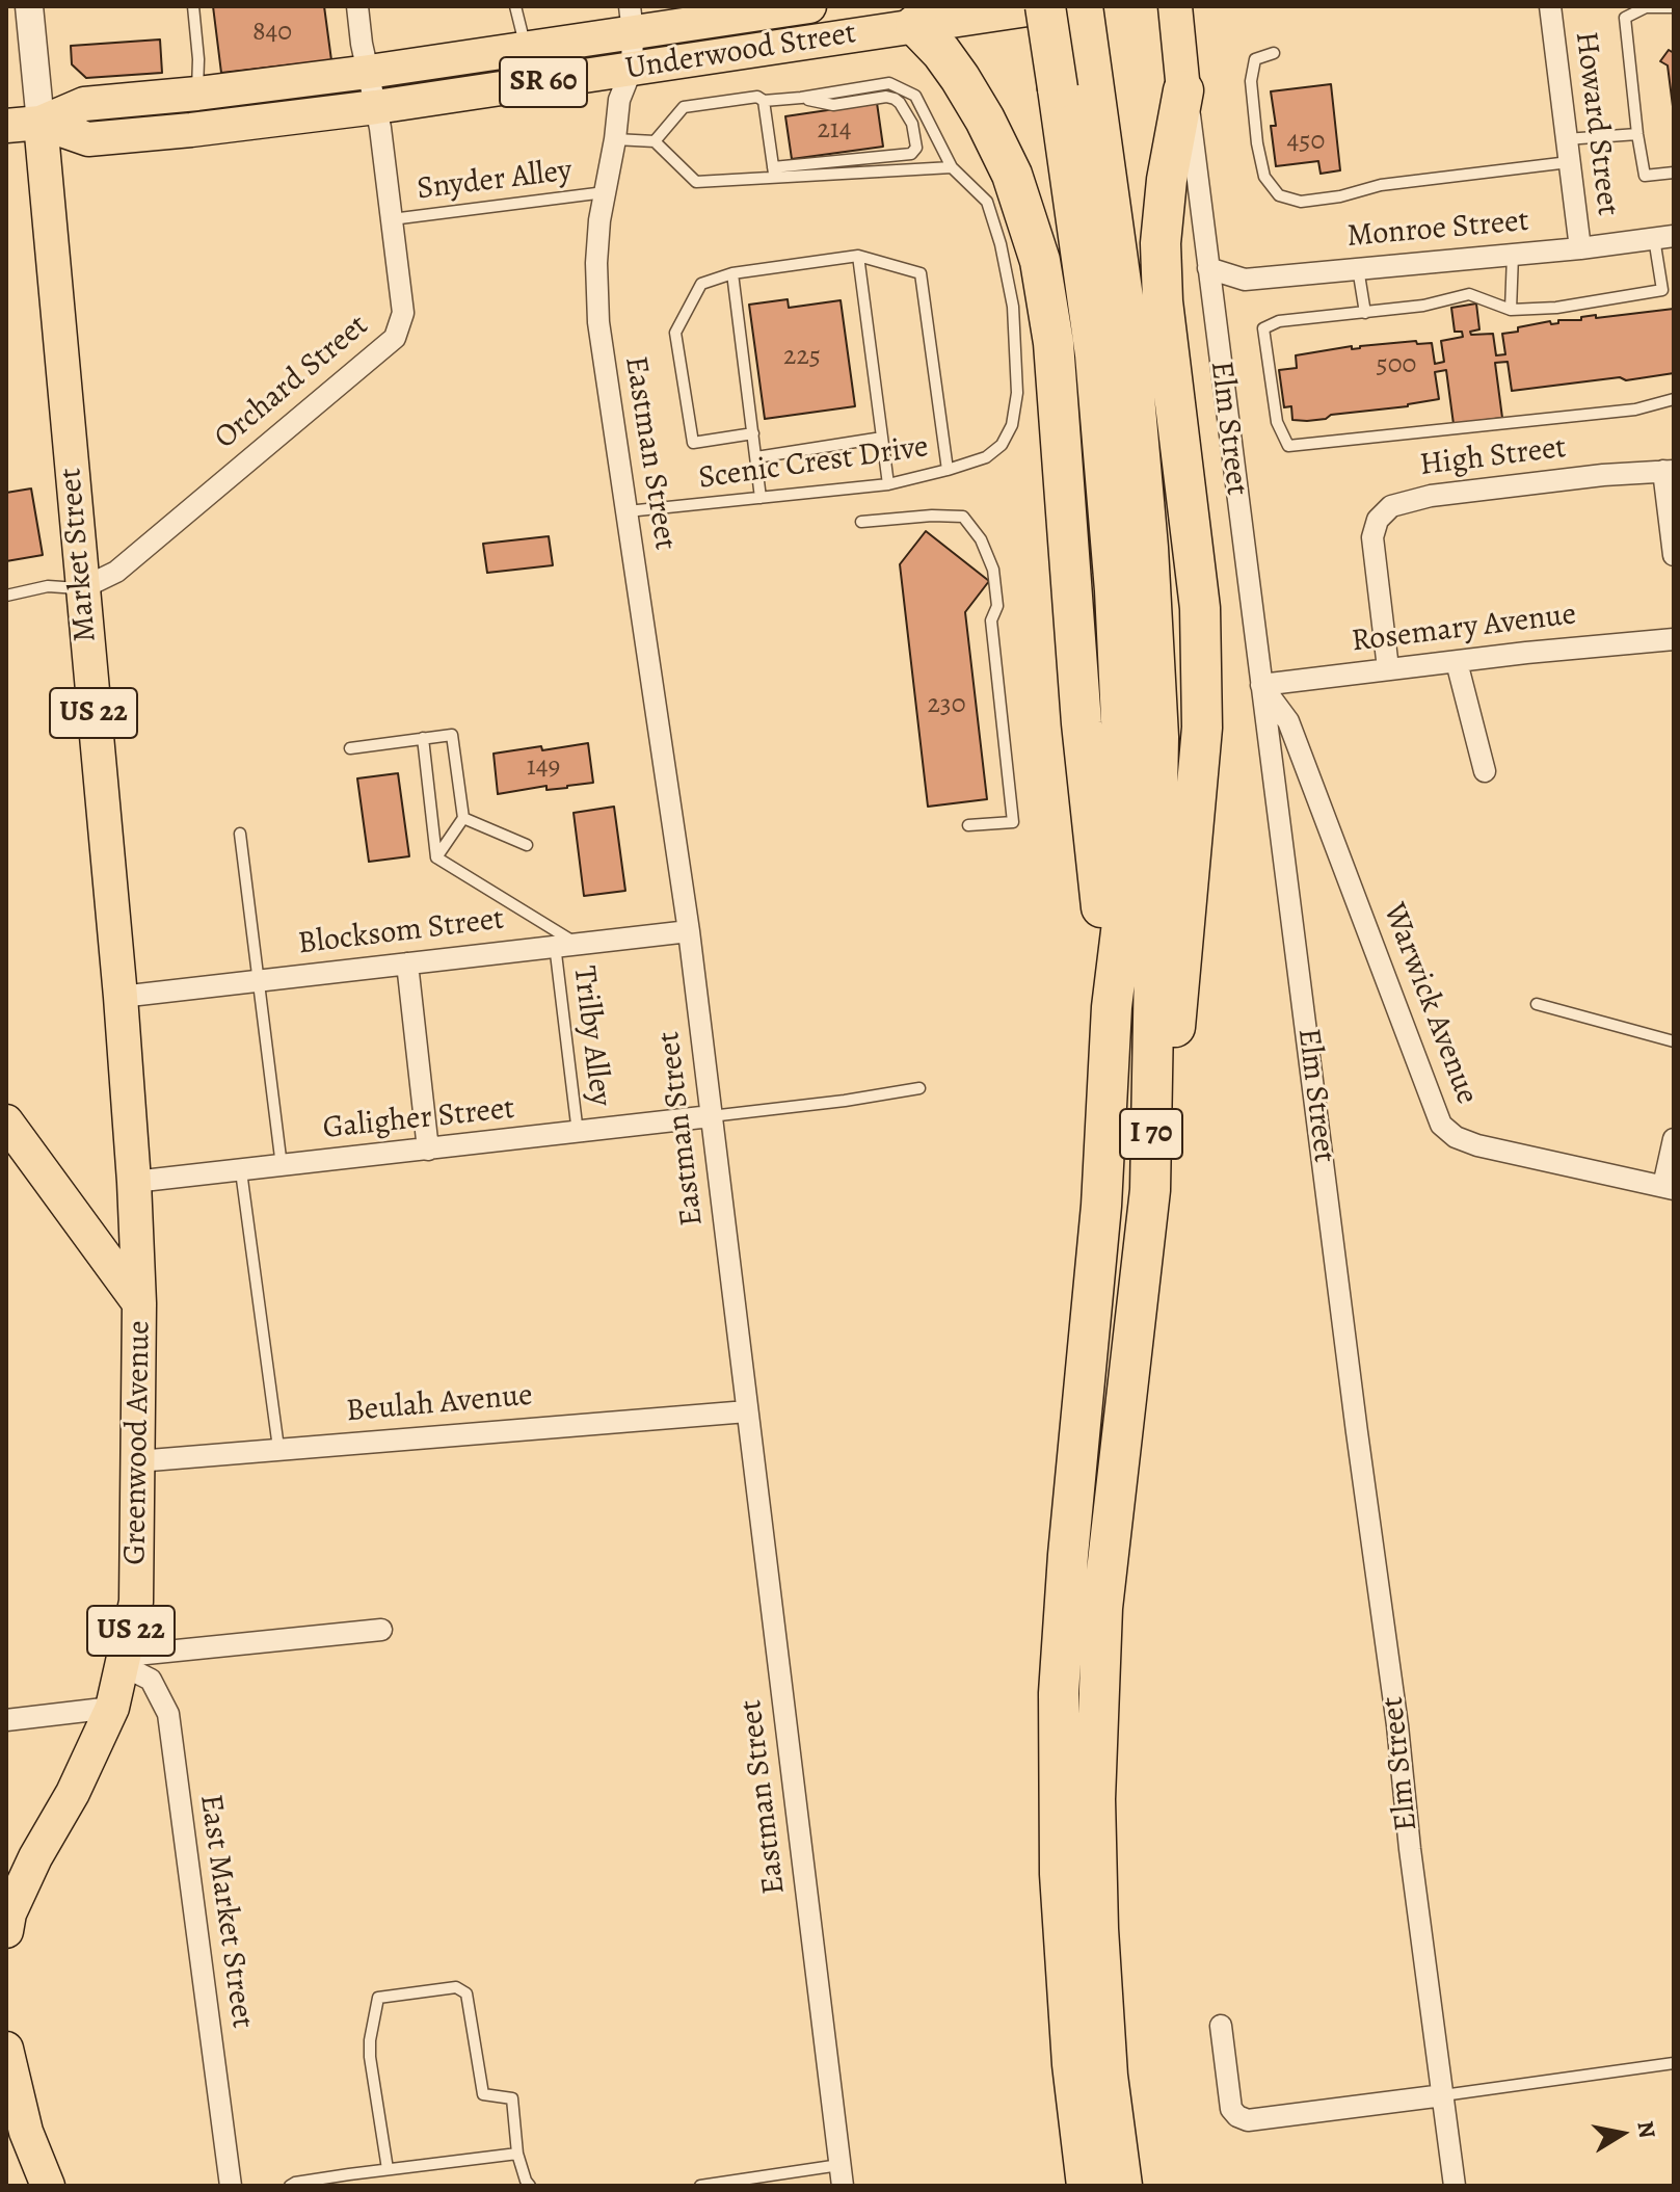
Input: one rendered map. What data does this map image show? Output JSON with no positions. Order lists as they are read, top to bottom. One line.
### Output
{"streets":{"highway":["I 70"],"main road":["Underwood Street","SR 60","Elm Street","Market Street","US 22","Greenwood Avenue"],"street":["Howard Street","Monroe Street","Orchard Street","Eastman Street","High Street","Rosemary Avenue","Blocksom Street","Warwick Avenue","Galigher Street","Beulah Avenue","East Market Street"],"lane":["Snyder Alley","Scenic Crest Drive","Trilby Alley"]},"crossings":[["Underwood Street","Orchard Street"],["Underwood Street","Eastman Street"],["Underwood Street","Market Street"],["Underwood Street","I 70"],["Howard Street","Monroe Street"],["Snyder Alley","Orchard Street"],["Snyder Alley","Eastman Street"],["Monroe Street","Elm Street"],["Orchard Street","Market Street"],["Elm Street","Rosemary Avenue"],["Elm Street","Warwick Avenue"],["Eastman Street","Scenic Crest Drive"],["Eastman Street","Blocksom Street"],["Eastman Street","Galigher Street"],["Eastman Street","Beulah Avenue"],["High Street","Rosemary Avenue"],["Market Street","Blocksom Street"],["Market Street","Galigher Street"],["Market Street","Greenwood Avenue"],["Rosemary Avenue","Warwick Avenue"],["Blocksom Street","Trilby Alley"],["Trilby Alley","Galigher Street"],["Beulah Avenue","Greenwood Avenue"],["Greenwood Avenue","East Market Street"]],"house_numbers":["840","214","450","225","500","230","149"],"north":"right"}
